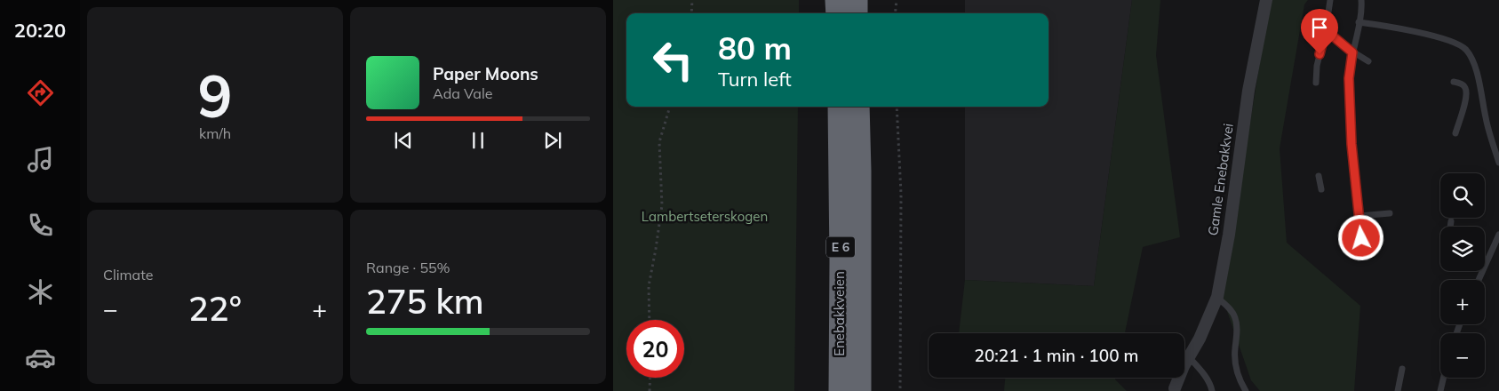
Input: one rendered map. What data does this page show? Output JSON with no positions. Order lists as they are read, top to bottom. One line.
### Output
{"streets":{"highway":["E 6","Enebakkveien"],"street":["Gamle Enebakkvei"]},"parks":["Lambertseterskogen"],"page":{"tabs":"20:20","tile":[["9","km/h"],"Climate",["Range · 55%","275 km"]],"turn":["80 m","Turn left"],"song":["Paper Moons","Ada Vale"],"map_buttons":["+","−"],"heat":["−","22°","+"],"limit":"20","trip":"20:21 · 1 min · 100 m"}}
